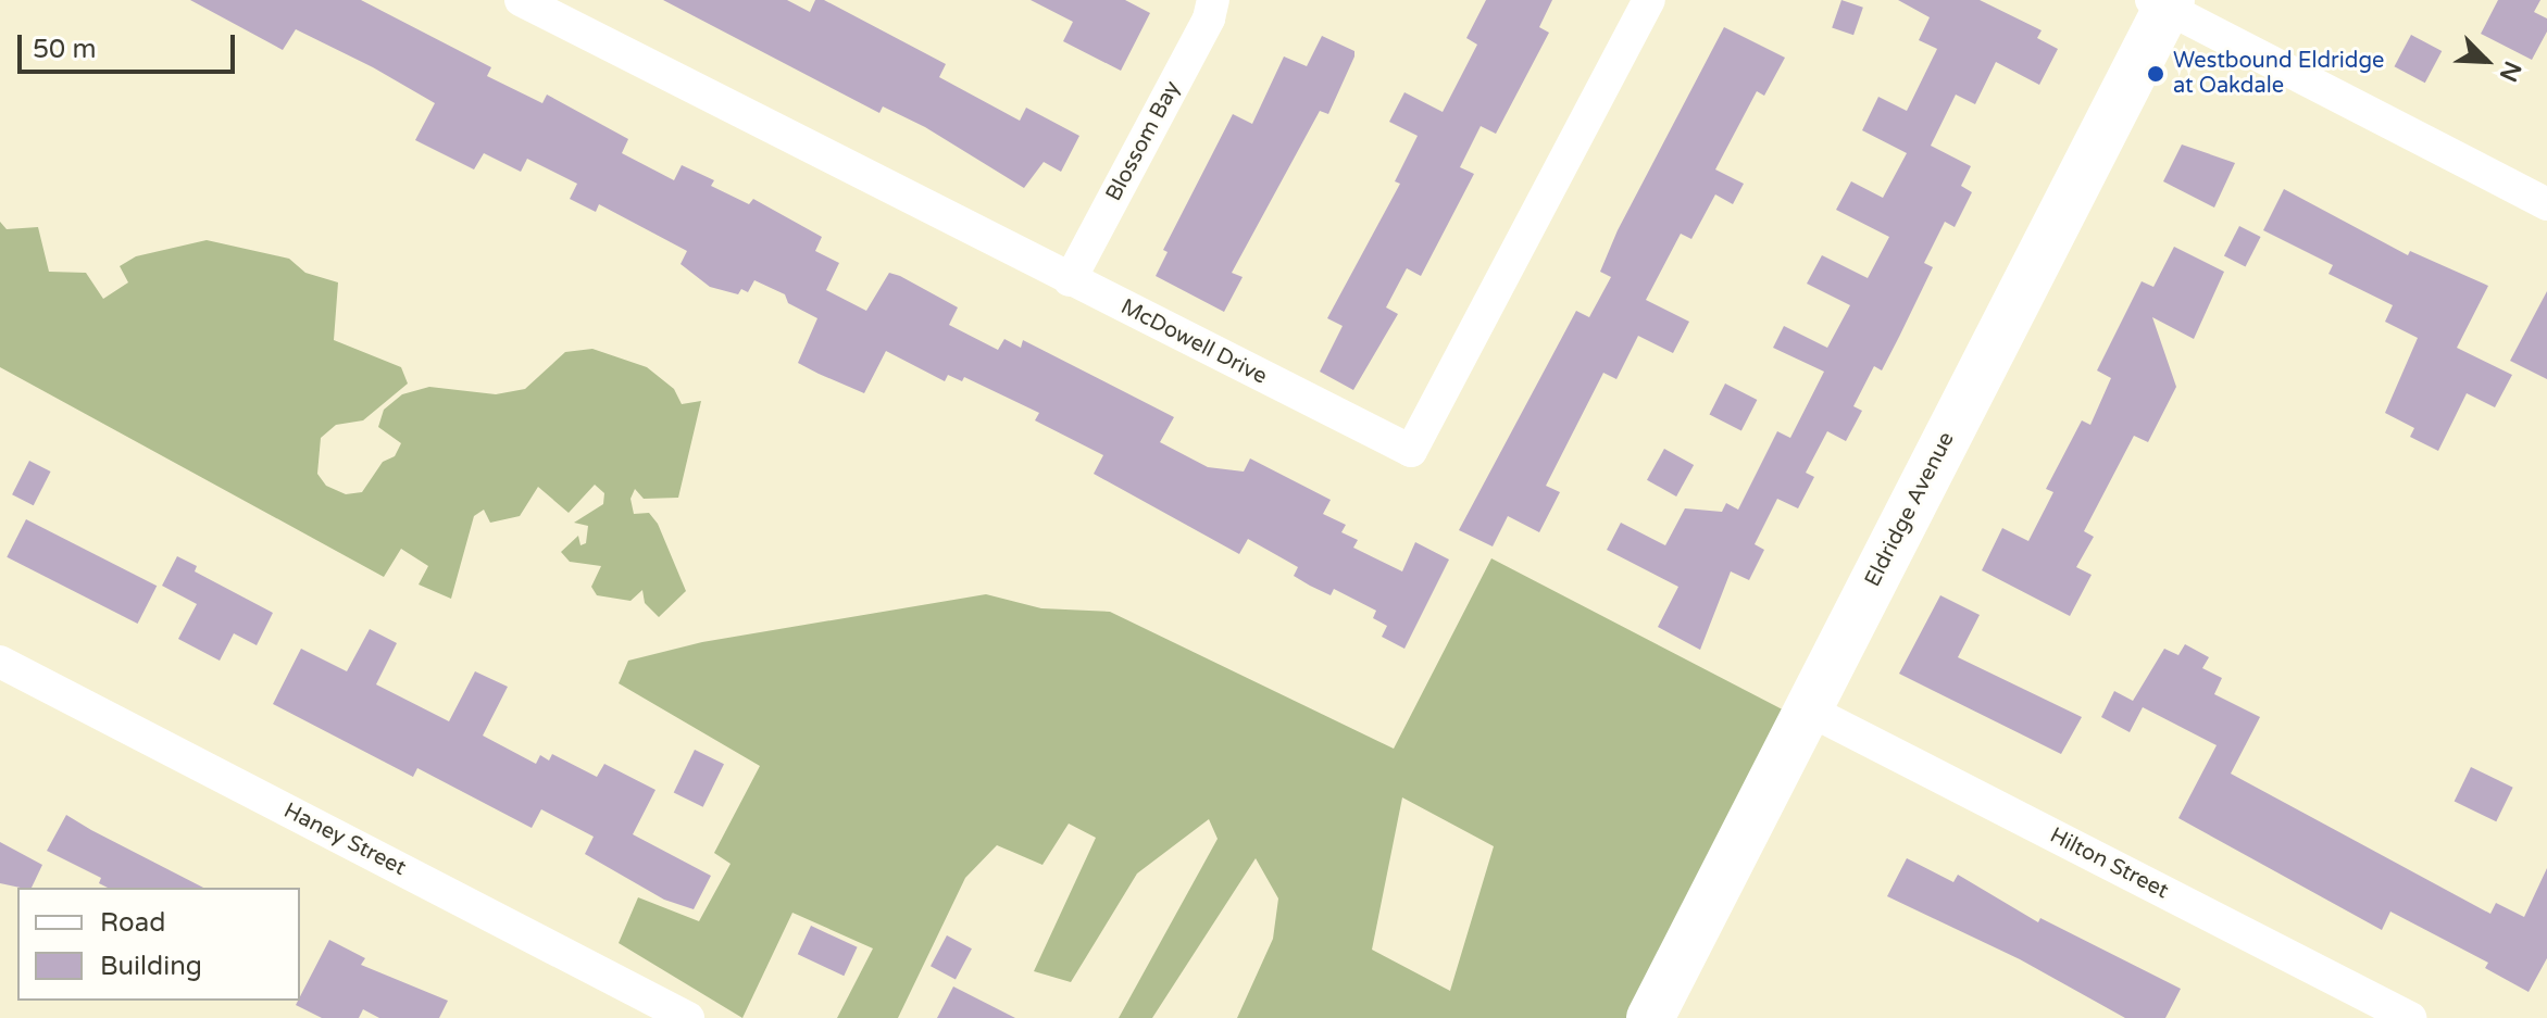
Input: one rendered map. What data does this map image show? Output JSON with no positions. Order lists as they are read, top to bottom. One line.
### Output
{"streets":{"street":["Blossom Bay","McDowell Drive","Eldridge Avenue","Haney Street","Hilton Street"]},"crossings":[["Blossom Bay","McDowell Drive"],["Eldridge Avenue","Hilton Street"]],"places":["Westbound Eldridge at Oakdale"],"legend":["Road","Building"],"scale_bar":"50 m","north":"bottom right"}
